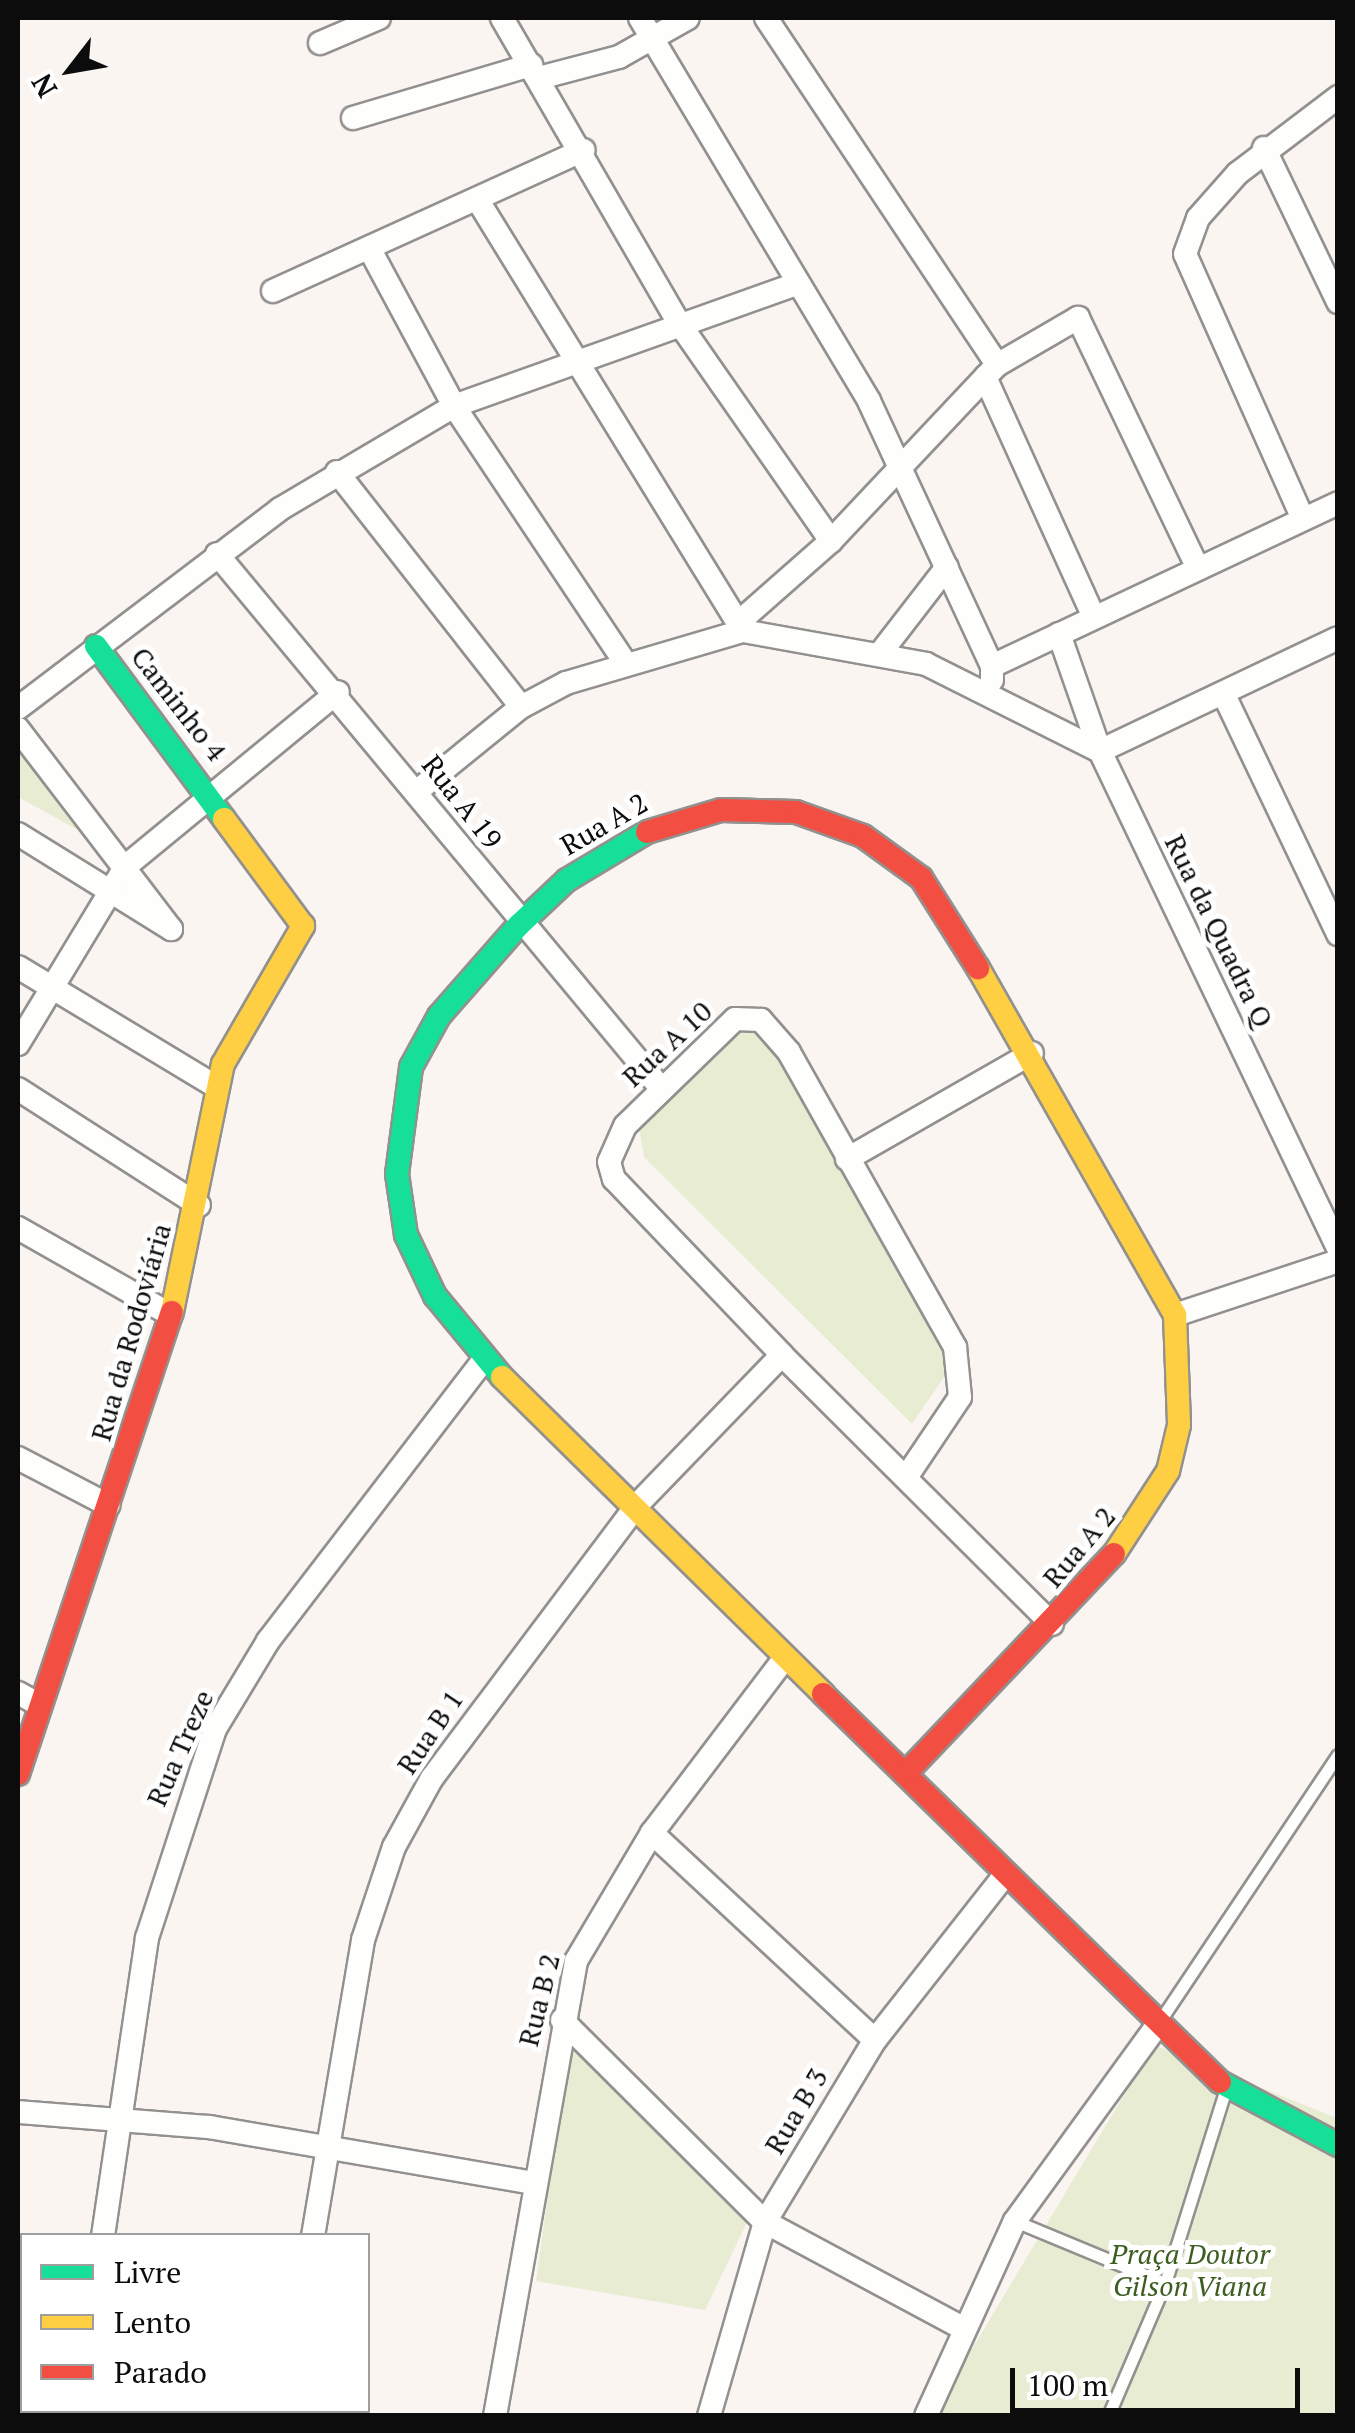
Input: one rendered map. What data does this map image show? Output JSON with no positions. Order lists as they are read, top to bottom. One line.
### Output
{"streets":{"street":["Caminho 4","Rua A 19","Rua A 2","Rua da Quadra Q","Rua A 10","Rua da Rodoviária","Rua B 1","Rua Treze","Rua B 2","Rua B 3"]},"crossings":[["Caminho 4","Rua da Rodoviária"],["Rua A 19","Rua A 2"],["Rua A 19","Rua A 10"],["Rua A 2","Rua A 10"],["Rua A 2","Rua B 1"],["Rua A 2","Rua Treze"],["Rua A 2","Rua B 2"],["Rua A 2","Rua B 3"],["Rua A 10","Rua B 1"]],"parks":["Praça Doutor Gilson Viana"],"legend":["Livre","Lento","Parado"],"scale_bar":"100 m","north":"bottom left"}
